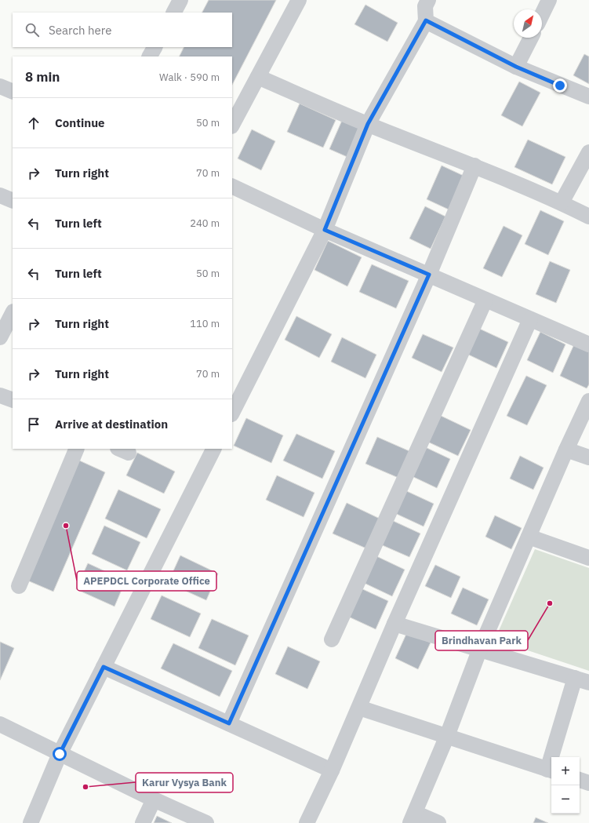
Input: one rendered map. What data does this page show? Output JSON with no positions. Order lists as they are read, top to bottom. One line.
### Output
{"places":["APEPDCL Corporate Office","Brindhavan Park","Karur Vysya Bank"],"north":"top right","page":{"search":"Search here","heading":["8 min","Walk · 590 m"],"list":[["Continue","50 m"],["Turn right","70 m"],["Turn left","240 m"],["Turn left","50 m"],["Turn right","110 m"],["Turn right","70 m"],"Arrive at destination"],"map_buttons":["+","−"]}}
